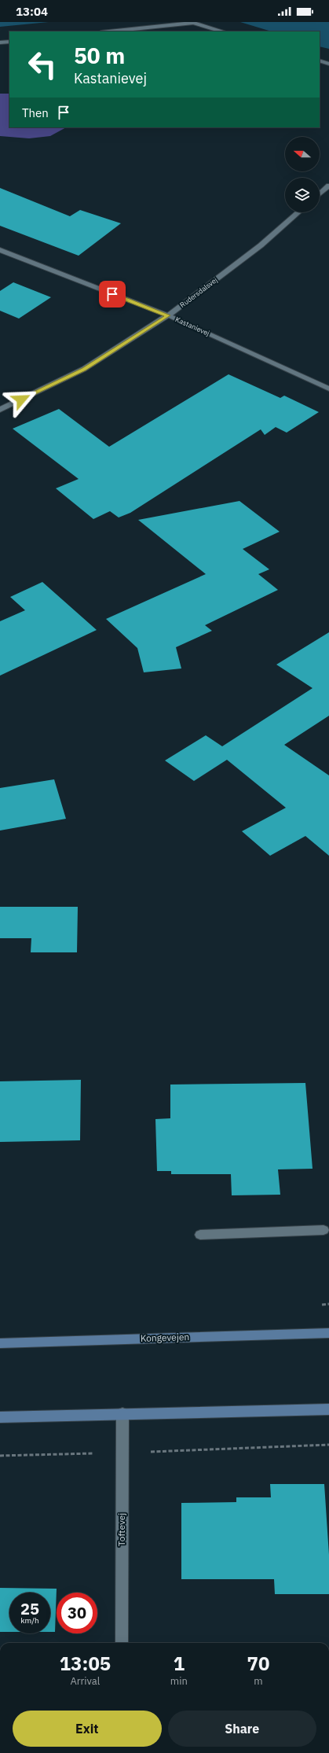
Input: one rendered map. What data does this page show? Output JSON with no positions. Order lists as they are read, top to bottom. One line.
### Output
{"streets":{"main road":["Kongevejen"],"street":["Rudersdalsvej","Kastanievej","Toftevej"]},"crossings":[["Rudersdalsvej","Kastanievej"]],"north":"left","page":{"status":"13:04","turn":["50 m","Kastanievej"],"then":"Then","speed":"25 km/h","limit":"30","eta":["13:05","Arrival","1","min","70","m"],"buttons":["Exit","Share"]}}
